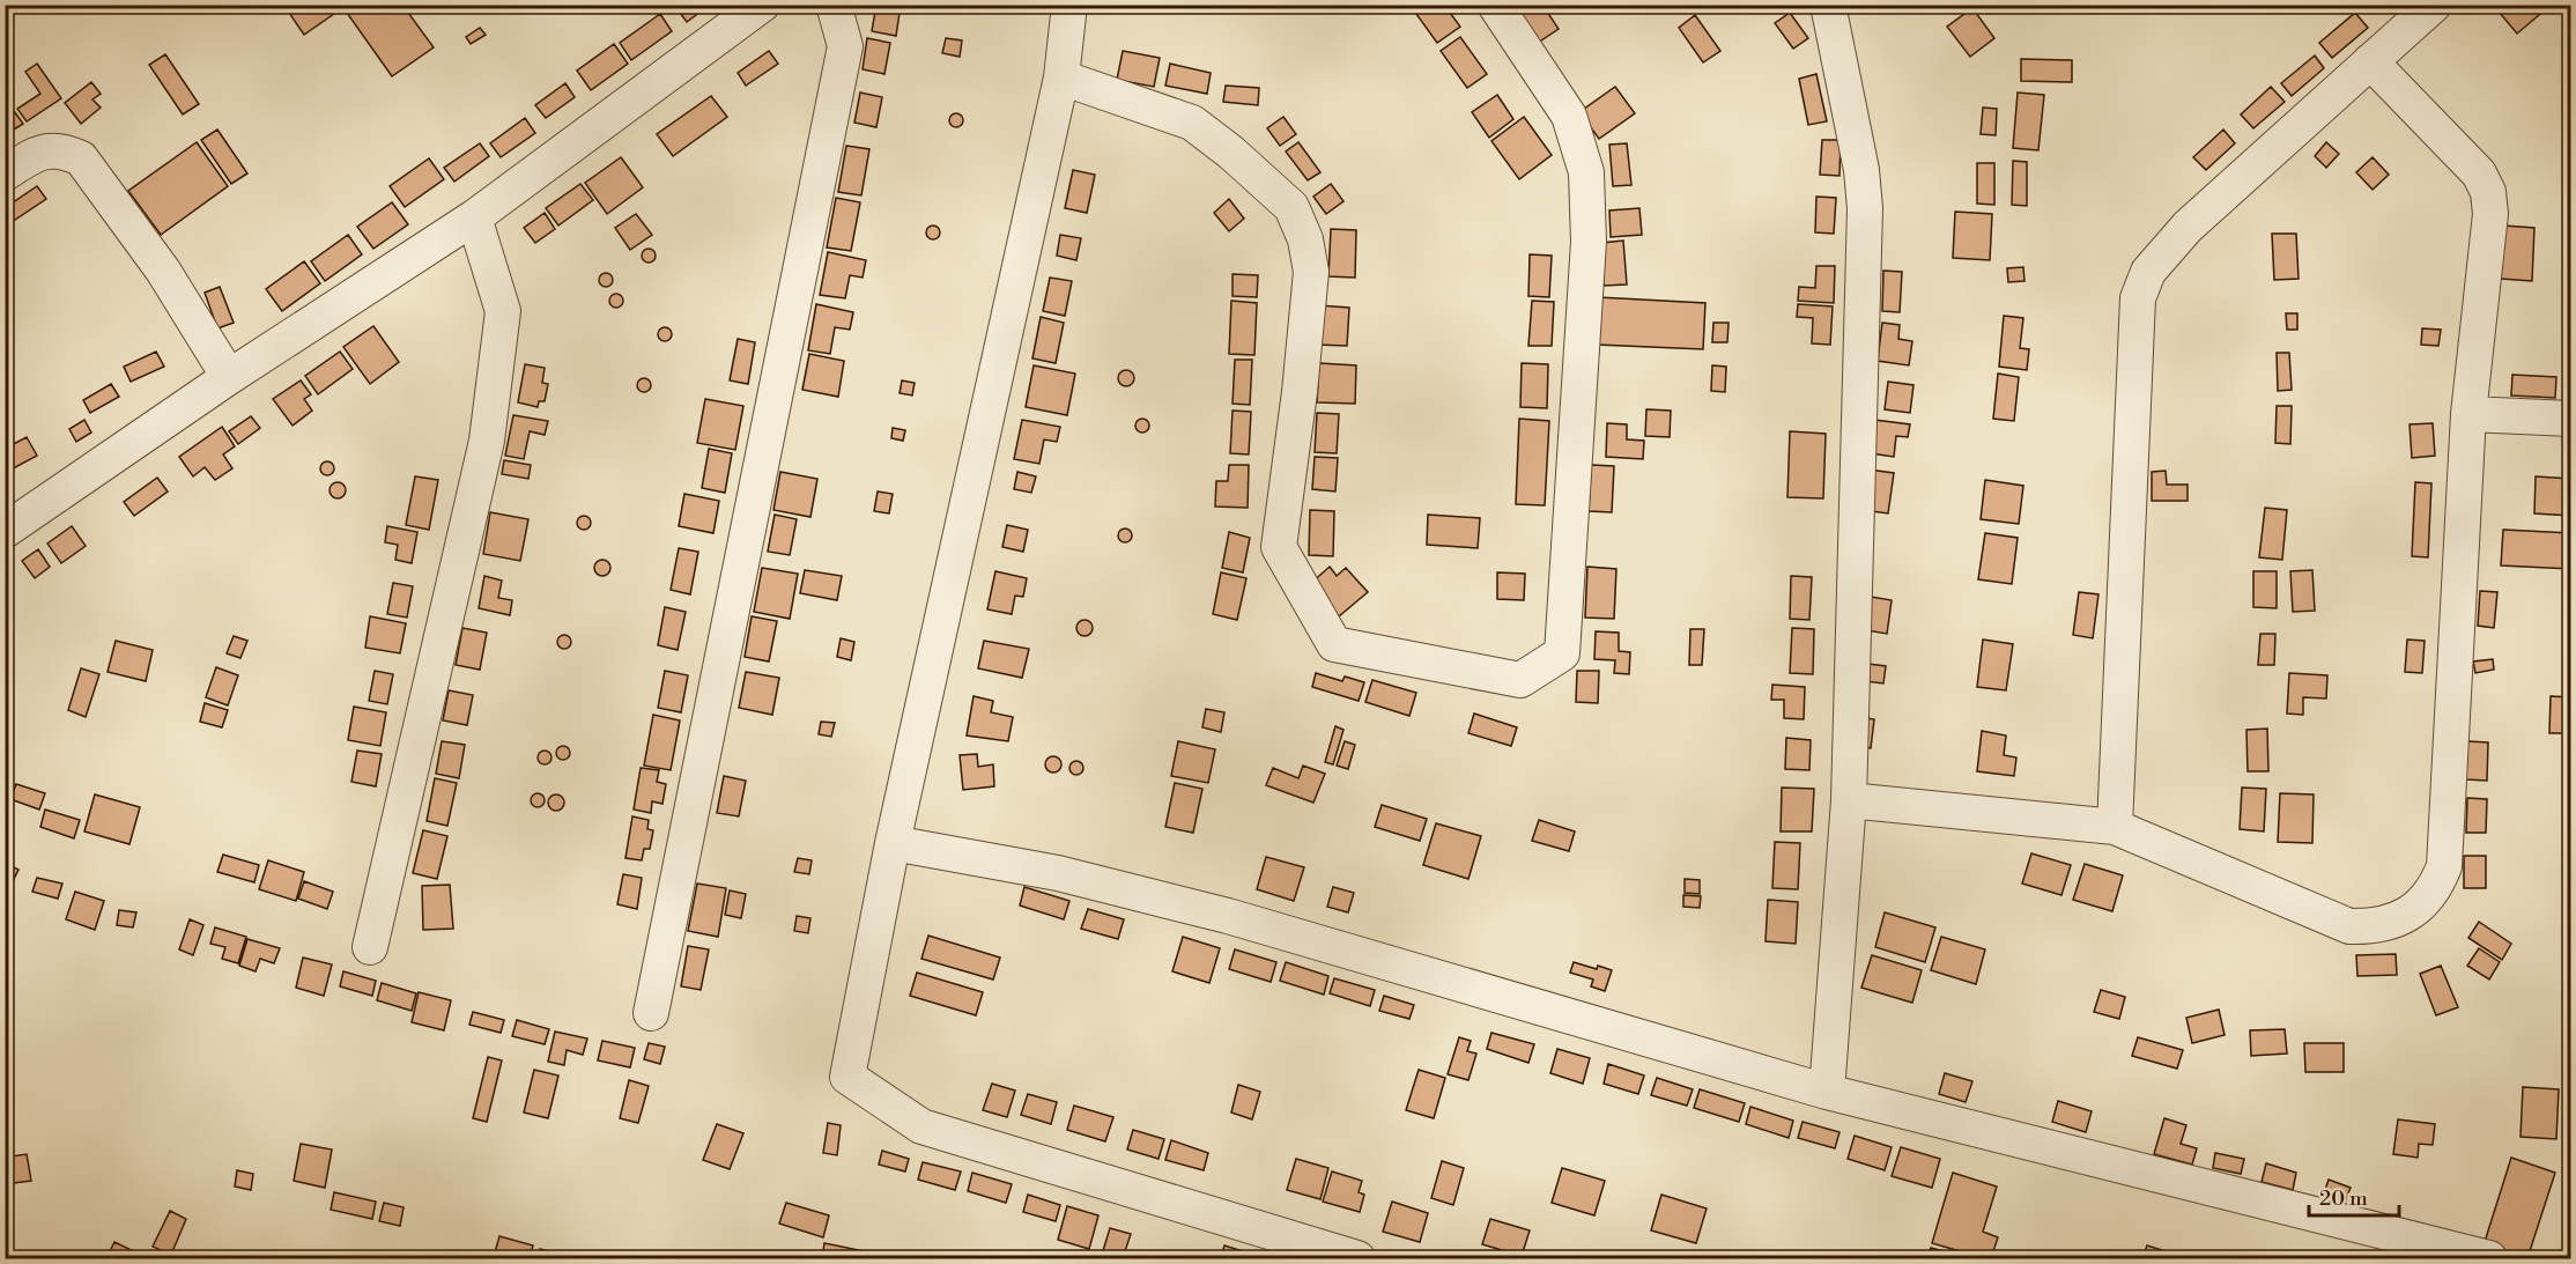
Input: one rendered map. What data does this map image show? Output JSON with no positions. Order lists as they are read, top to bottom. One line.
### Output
{"scale_bar":"20 m"}
